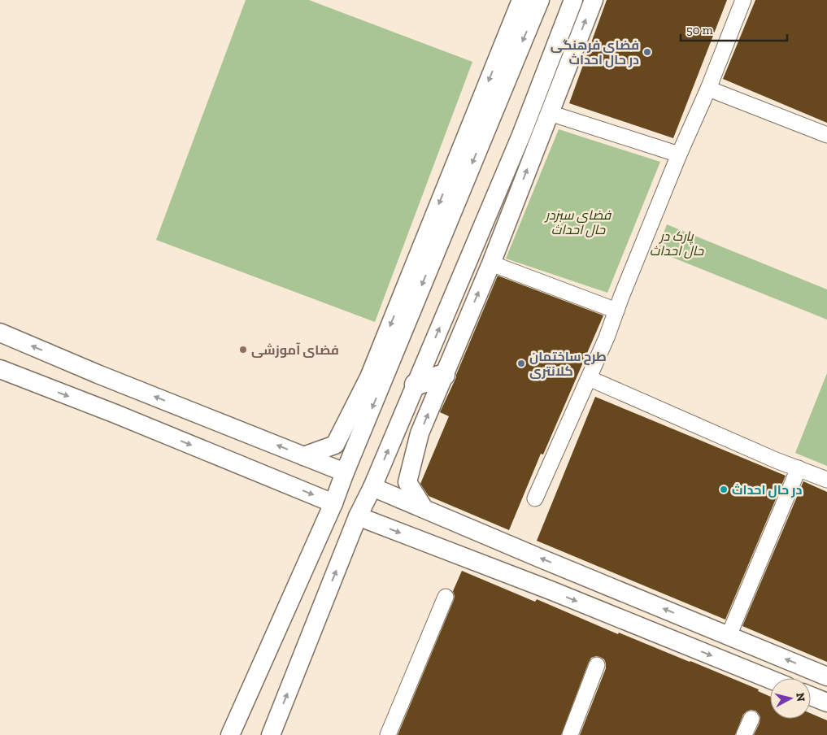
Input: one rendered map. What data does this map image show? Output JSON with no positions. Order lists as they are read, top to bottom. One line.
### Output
{"parks":["فضای سبزدر حال احداث","پارک در حال احداث"],"places":["فضای فرهنگی در حال احداث","فضای آموزشی","طرح ساختمان کلانتری","در حال احداث"],"scale_bar":"50 m","north":"right"}
